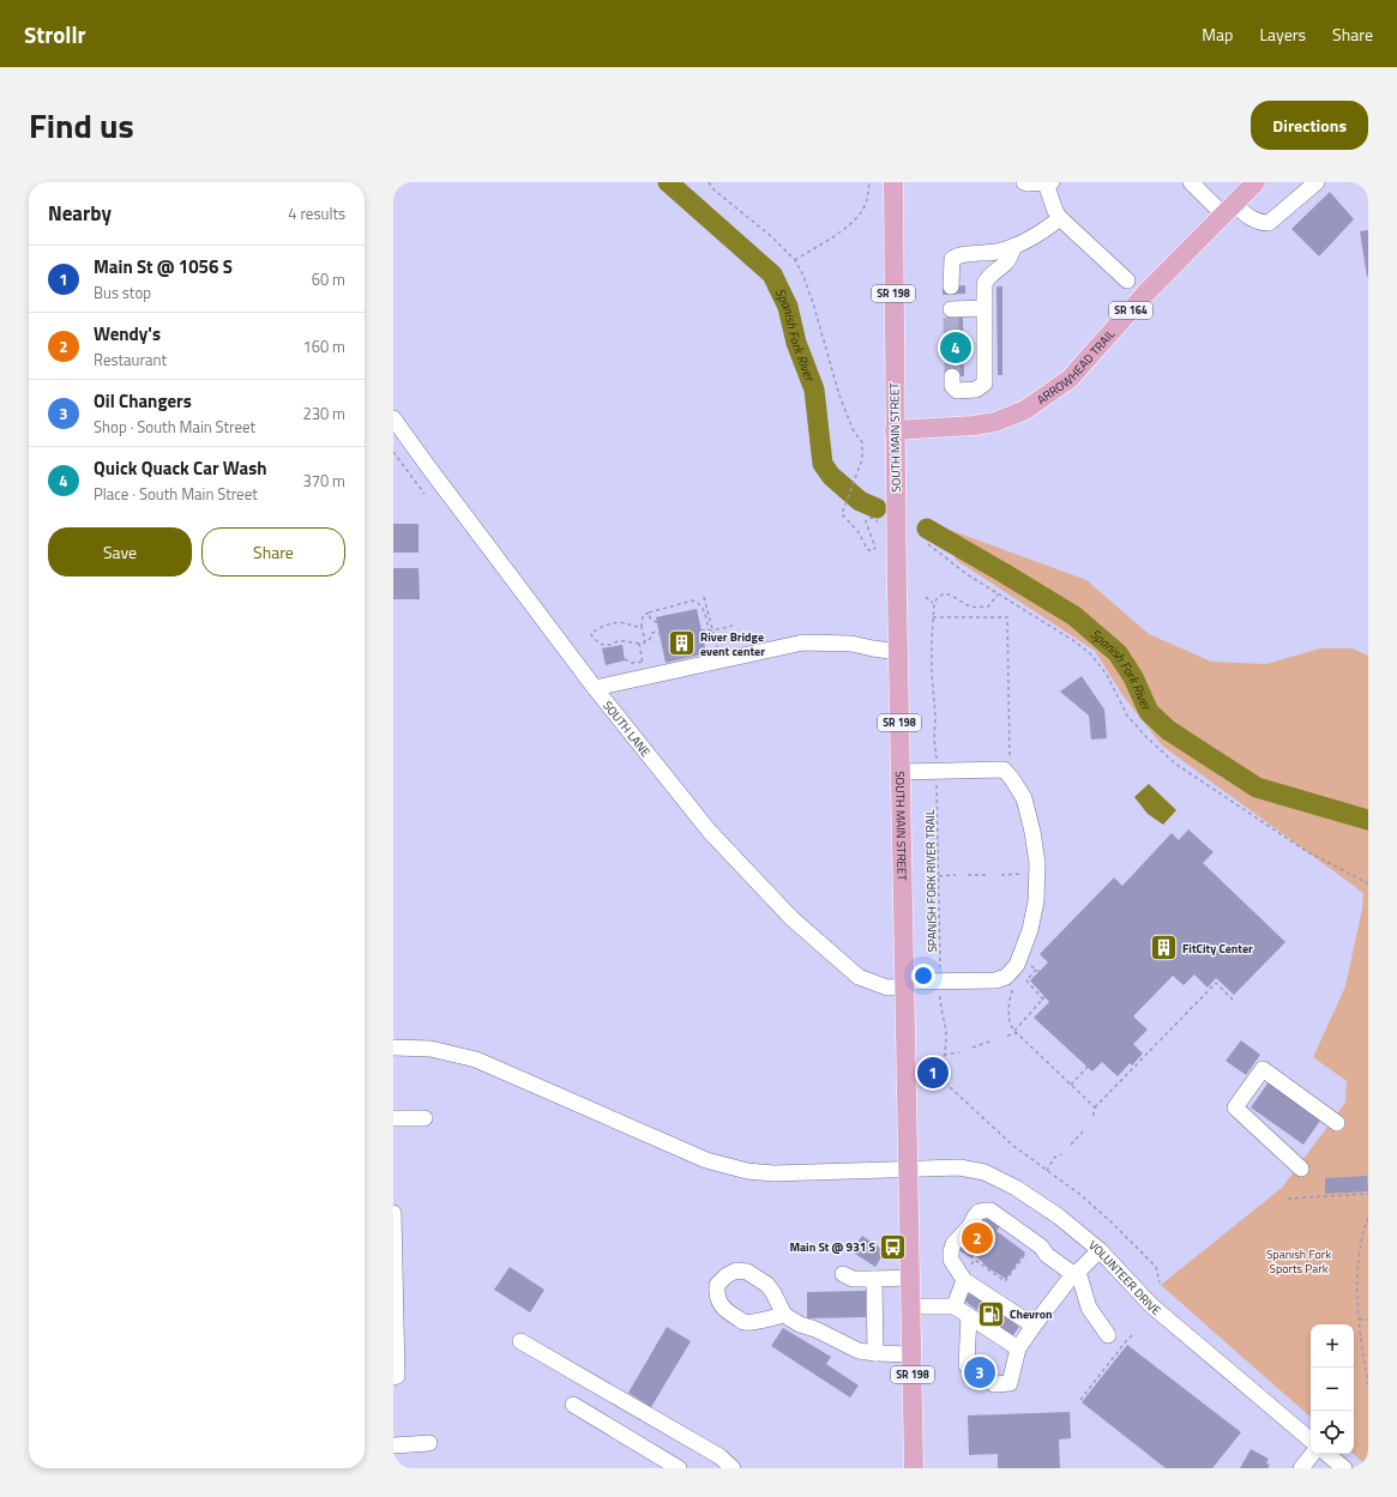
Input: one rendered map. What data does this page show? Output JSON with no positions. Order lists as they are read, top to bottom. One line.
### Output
{"streets":{"main road":["SR 198","SR 164","ARROWHEAD TRAIL","SOUTH MAIN STREET"],"street":["SOUTH LANE","VOLUNTEER DRIVE"],"path":["SPANISH FORK RIVER TRAIL"]},"crossings":[["ARROWHEAD TRAIL","SOUTH MAIN STREET"],["SOUTH MAIN STREET","SOUTH LANE"],["SOUTH MAIN STREET","VOLUNTEER DRIVE"],["SOUTH LANE","SPANISH FORK RIVER TRAIL"]],"water":["Spanish Fork River"],"parks":["Spanish Fork Sports Park"],"places":{"building":["River Bridge event center","FitCity Center"],"bus stop":["Main St @ 931 S"],"fuel station":["Chevron"]},"page":{"header":"Strollr","nav":["Map","Layers","Share"],"title":"Find us","buttons":["Directions",["Save","Share"]],"heading":["Nearby","4 results"],"list":[{"mark":"1","name":"Main St @ 1056 S","note":"Bus stop","value":"60 m"},{"mark":"2","name":"Wendy's","note":"Restaurant","value":"160 m"},{"mark":"3","name":"Oil Changers","note":"Shop · South Main Street","value":"230 m"},{"mark":"4","name":"Quick Quack Car Wash","note":"Place · South Main Street","value":"370 m"}],"pins":["4","1","2","3"],"map_buttons":["+","−"]}}
